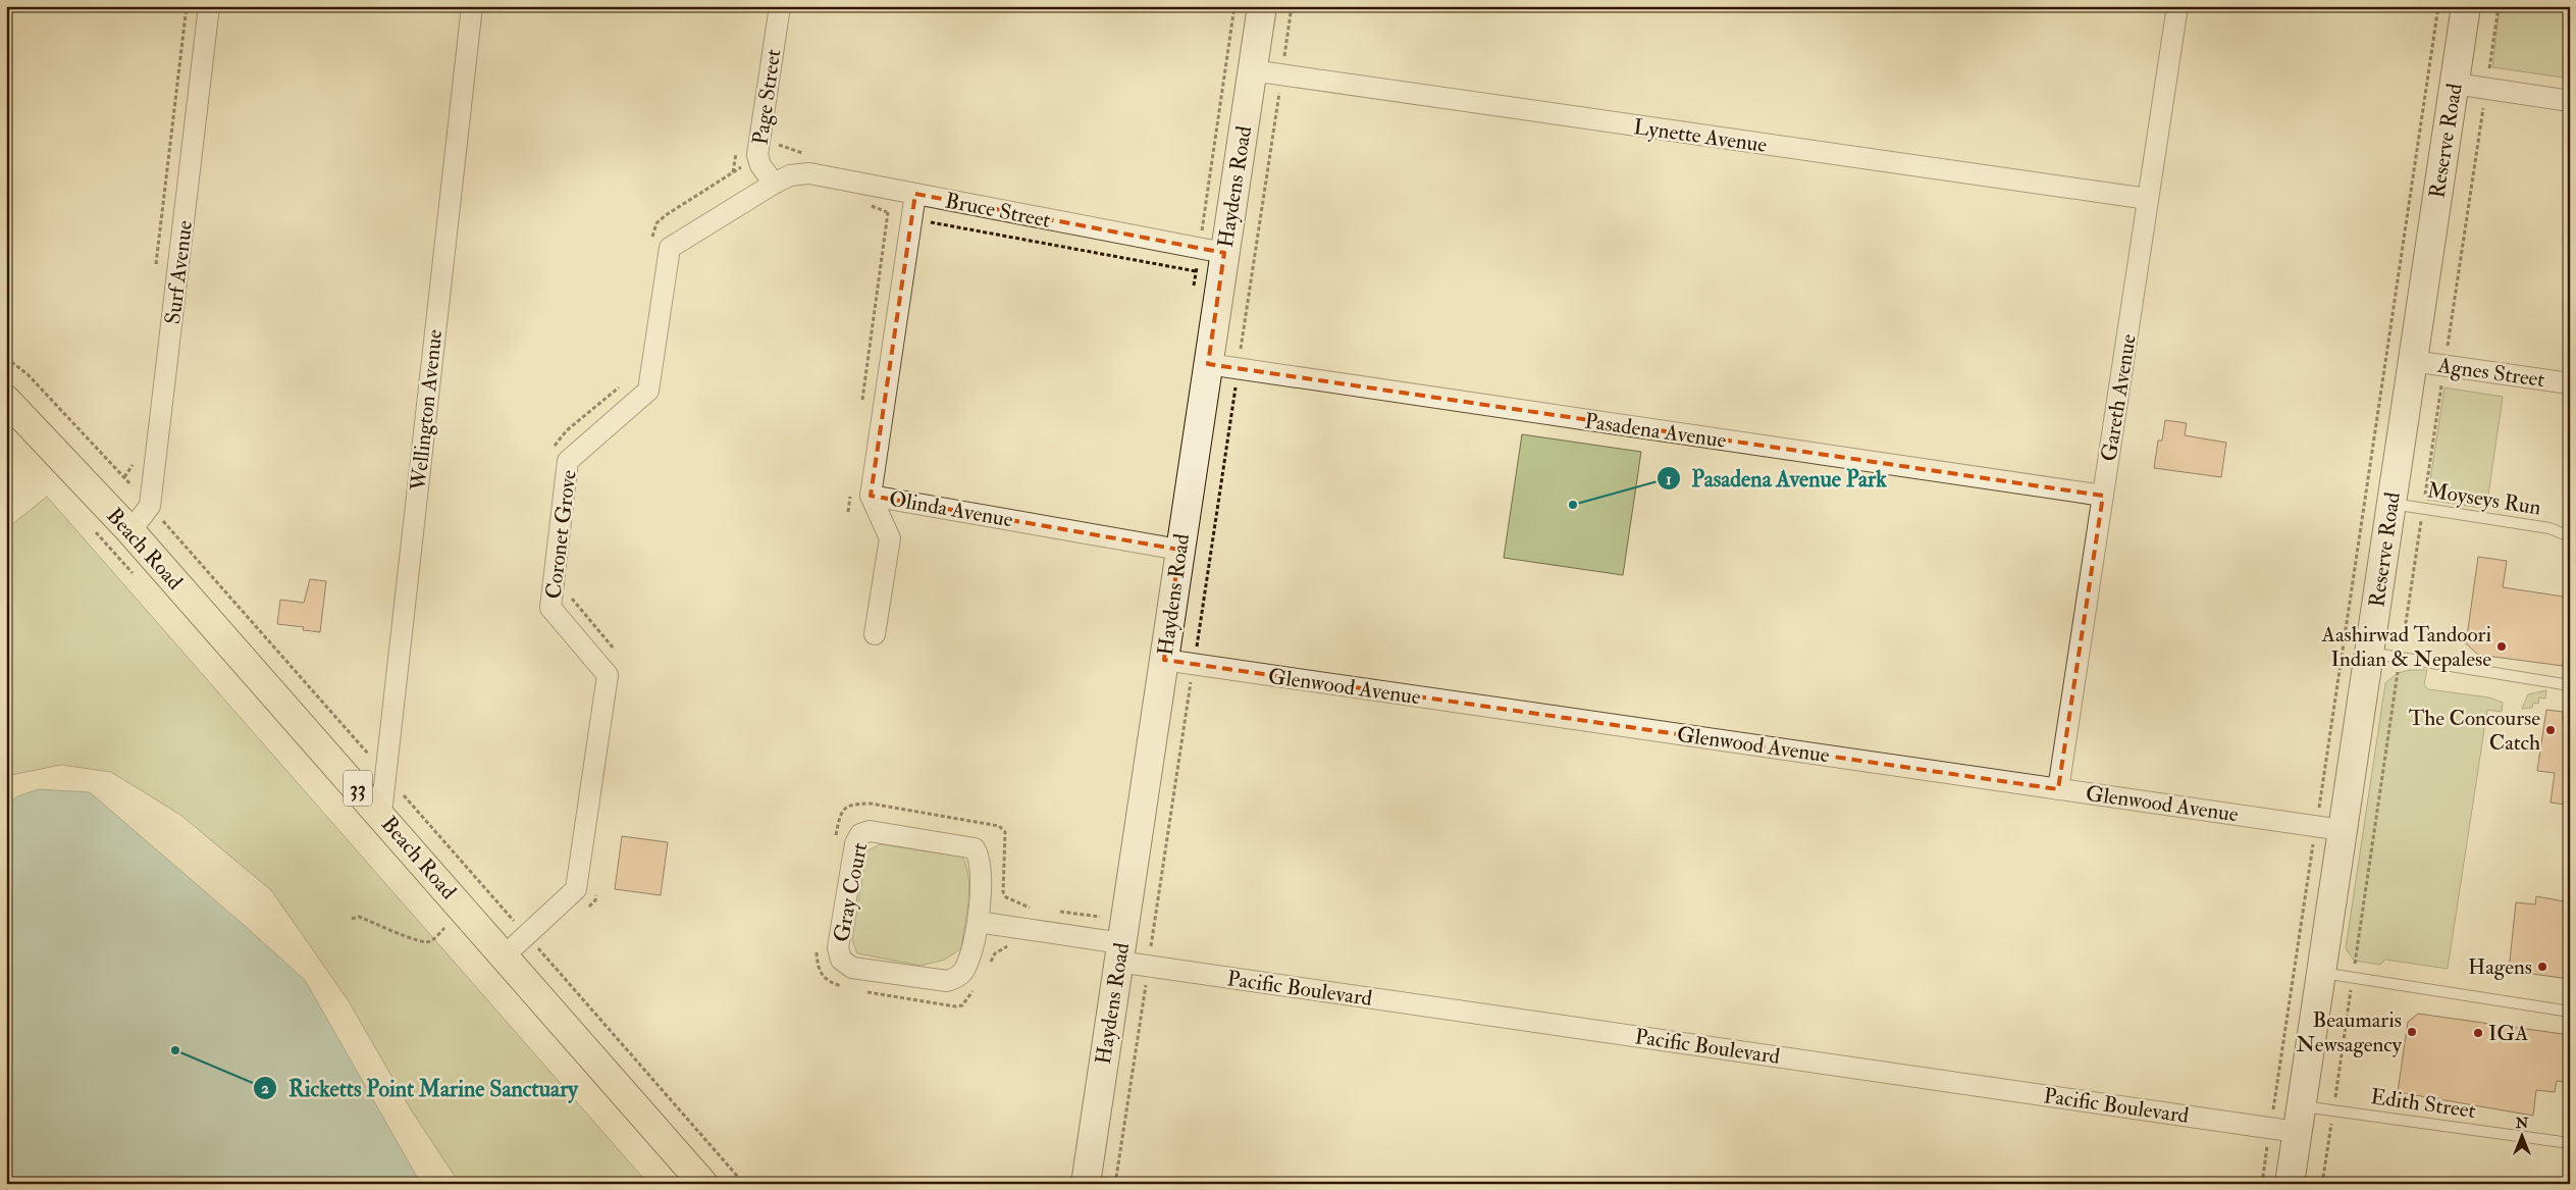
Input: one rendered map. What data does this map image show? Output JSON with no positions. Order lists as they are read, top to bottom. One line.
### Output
{"streets":{"main road":["Beach Road","33"],"street":["Page Street","Lynette Avenue","Reserve Road","Haydens Road","Bruce Street","Surf Avenue","Agnes Street","Gareth Avenue","Wellington Avenue","Pasadena Avenue","Olinda Avenue","Coronet Grove","Glenwood Avenue","Gray Court","Pacific Boulevard"],"lane":["Moyseys Run","Edith Street"]},"crossings":[["Page Street","Bruce Street"],["Page Street","Coronet Grove"],["Lynette Avenue","Haydens Road"],["Lynette Avenue","Gareth Avenue"],["Reserve Road","Agnes Street"],["Reserve Road","Moyseys Run"],["Reserve Road","Glenwood Avenue"],["Reserve Road","Pacific Boulevard"],["Reserve Road","Edith Street"],["Haydens Road","Bruce Street"],["Haydens Road","Pasadena Avenue"],["Haydens Road","Olinda Avenue"],["Haydens Road","Glenwood Avenue"],["Haydens Road","Pacific Boulevard"],["Bruce Street","Olinda Avenue"],["Bruce Street","Coronet Grove"],["Surf Avenue","Beach Road"],["Gareth Avenue","Pasadena Avenue"],["Gareth Avenue","Glenwood Avenue"],["Wellington Avenue","Beach Road"],["Coronet Grove","Beach Road"],["Pacific Boulevard","Edith Street"]],"places":["Pasadena Avenue Park","Aashirwad Tandoori Indian & Nepalese","The Concourse Catch","Hagens","Beaumaris Newsagency","IGA","Ricketts Point Marine Sanctuary"],"north":"top"}
